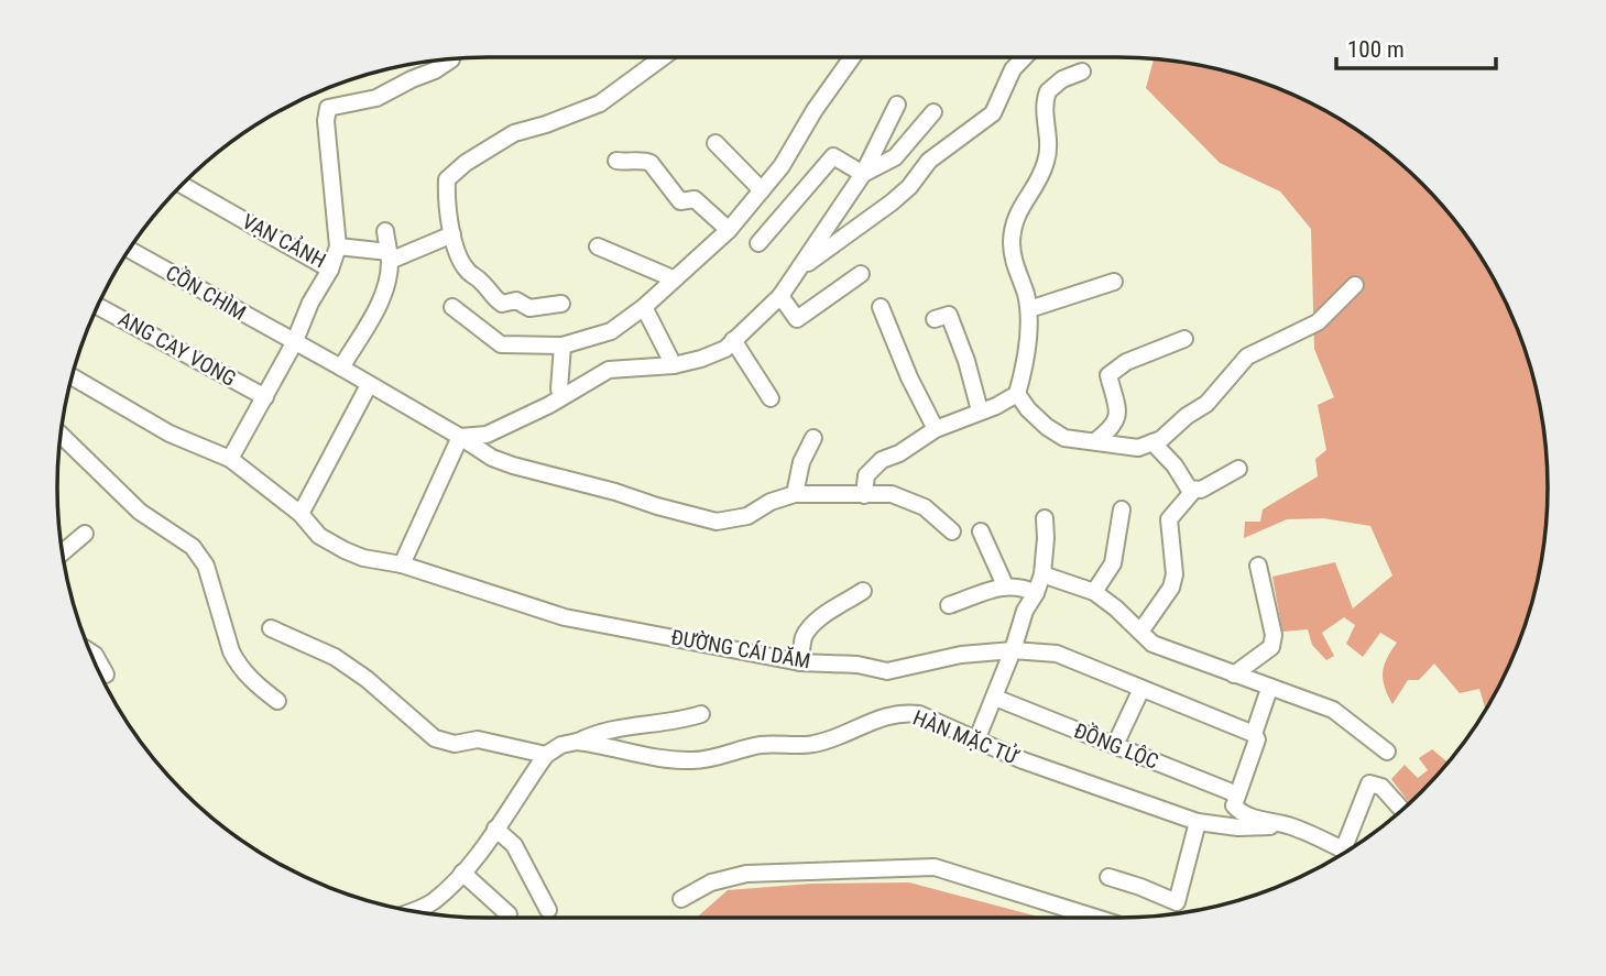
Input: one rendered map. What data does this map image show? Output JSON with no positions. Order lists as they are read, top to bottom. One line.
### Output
{"streets":{"street":["VẠN CẢNH","CỒN CHÌM","ANG CAY VONG","ĐƯỜNG CÁI DĂM","HÀN MẶC TỬ","ĐỒNG LỘC"]},"scale_bar":"100 m"}
